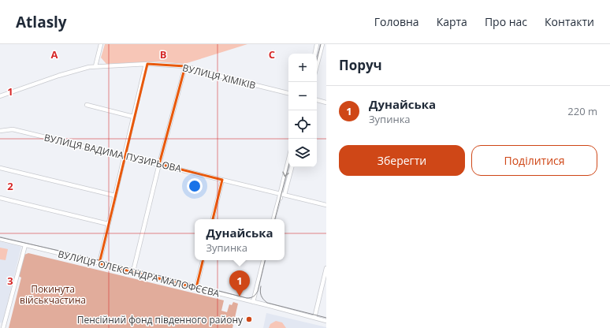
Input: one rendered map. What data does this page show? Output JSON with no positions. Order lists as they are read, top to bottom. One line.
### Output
{"streets":{"street":["ВУЛИЦЯ ХІМІКІВ","ВУЛИЦЯ ВАДИМА ПУЗИРЬОВА","ВУЛИЦЯ ОЛЕКСАНДРА МАЛОФЄЄВА"]},"parks":["Покинута військчастина"],"places":["Пенсійний фонд південного району"],"page":{"header":"Atlasly","nav":["Головна","Карта","Про нас","Контакти"],"heading":"Поруч","map_buttons":["+","−"],"list":[{"mark":"1","name":"Дунайська","note":"Зупинка","value":"220 m"}],"buttons":["Зберегти","Поділитися"],"popup":["Дунайська","Зупинка"],"pins":"1"},"grid":{"columns":["A","B","C"],"rows":["1","2","3"]}}
